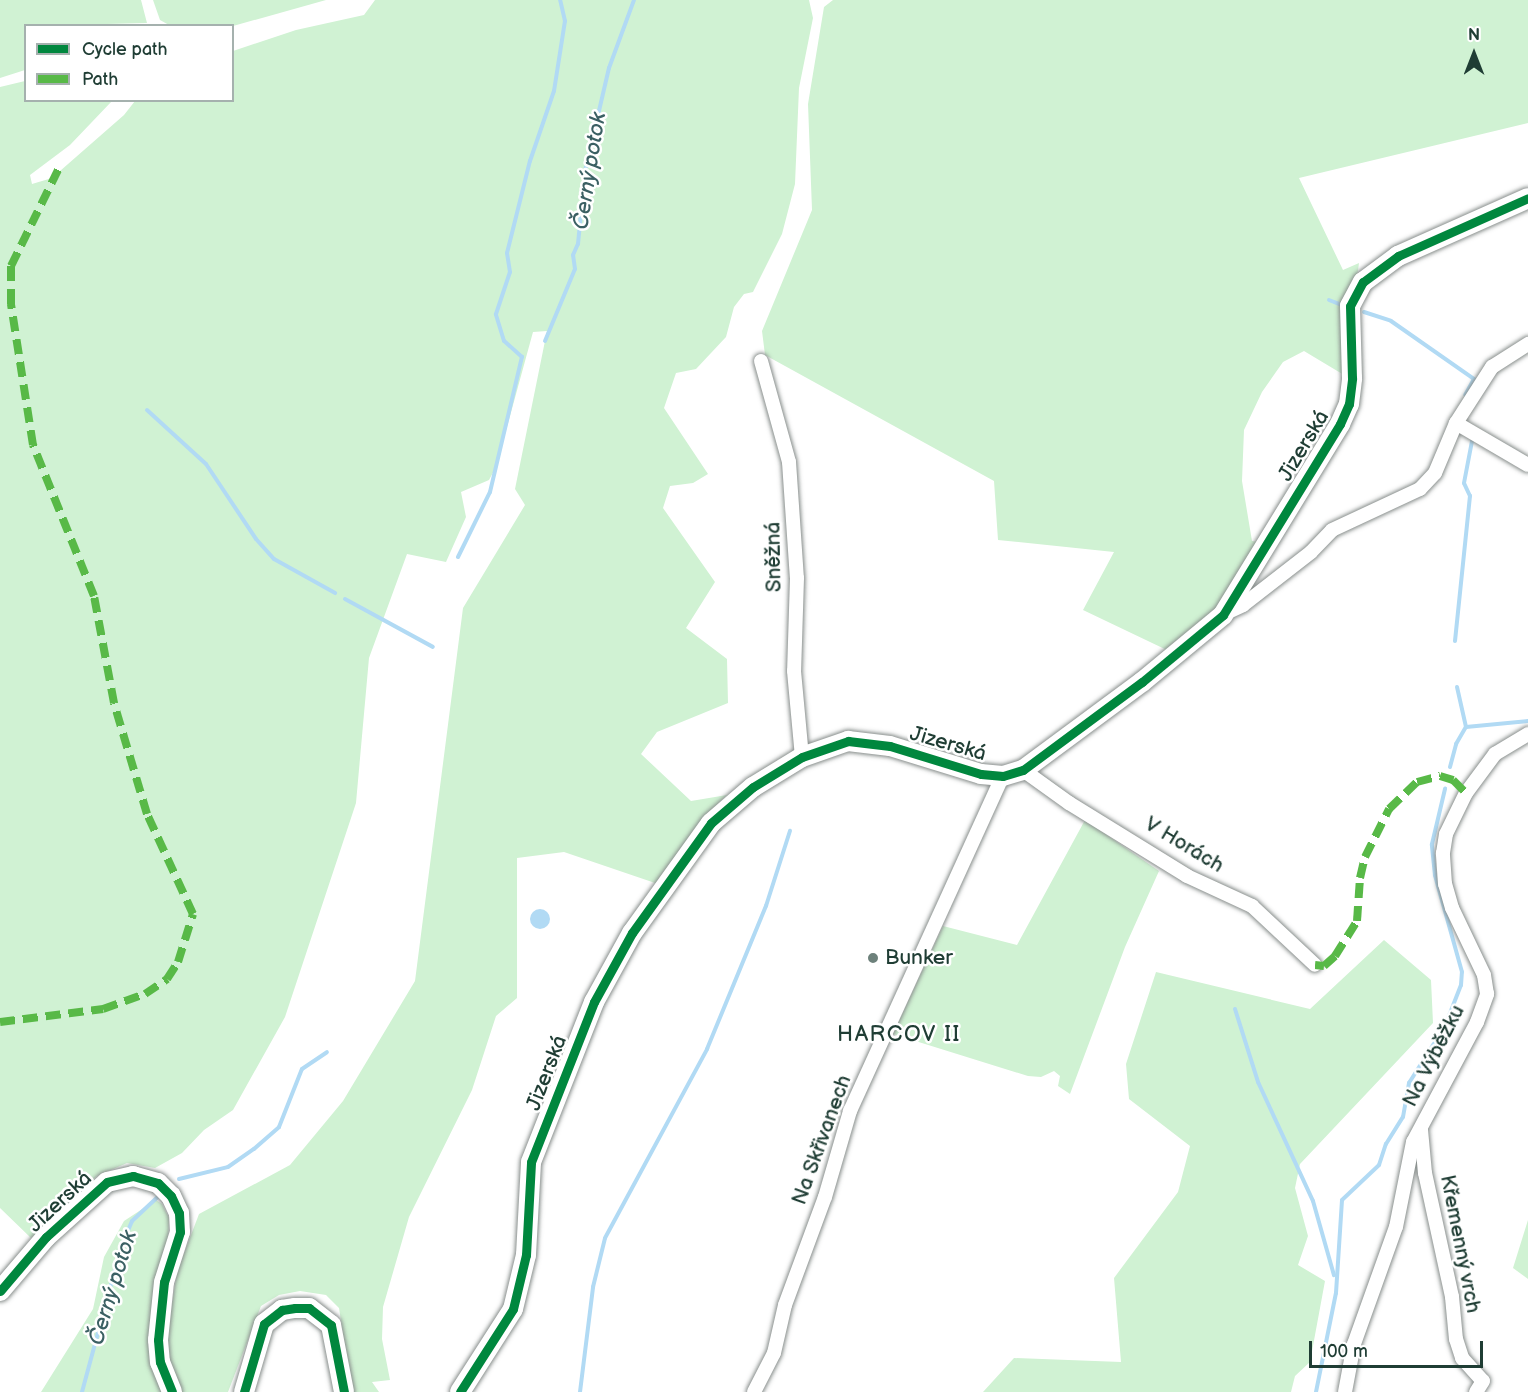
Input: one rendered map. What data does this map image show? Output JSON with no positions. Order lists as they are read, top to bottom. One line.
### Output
{"streets":{"street":["Jizerská","Sněžná","V Horách","Na Výběžku","Na Skřivanech","Křemenný vrch"]},"crossings":[["Jizerská","Sněžná"],["Jizerská","V Horách"],["Jizerská","Na Skřivanech"],["Na Výběžku","Křemenný vrch"]],"districts":["HARCOV II"],"water":["Černý potok"],"places":["Bunker"],"legend":["Cycle path","Path"],"scale_bar":"100 m","north":"top"}
